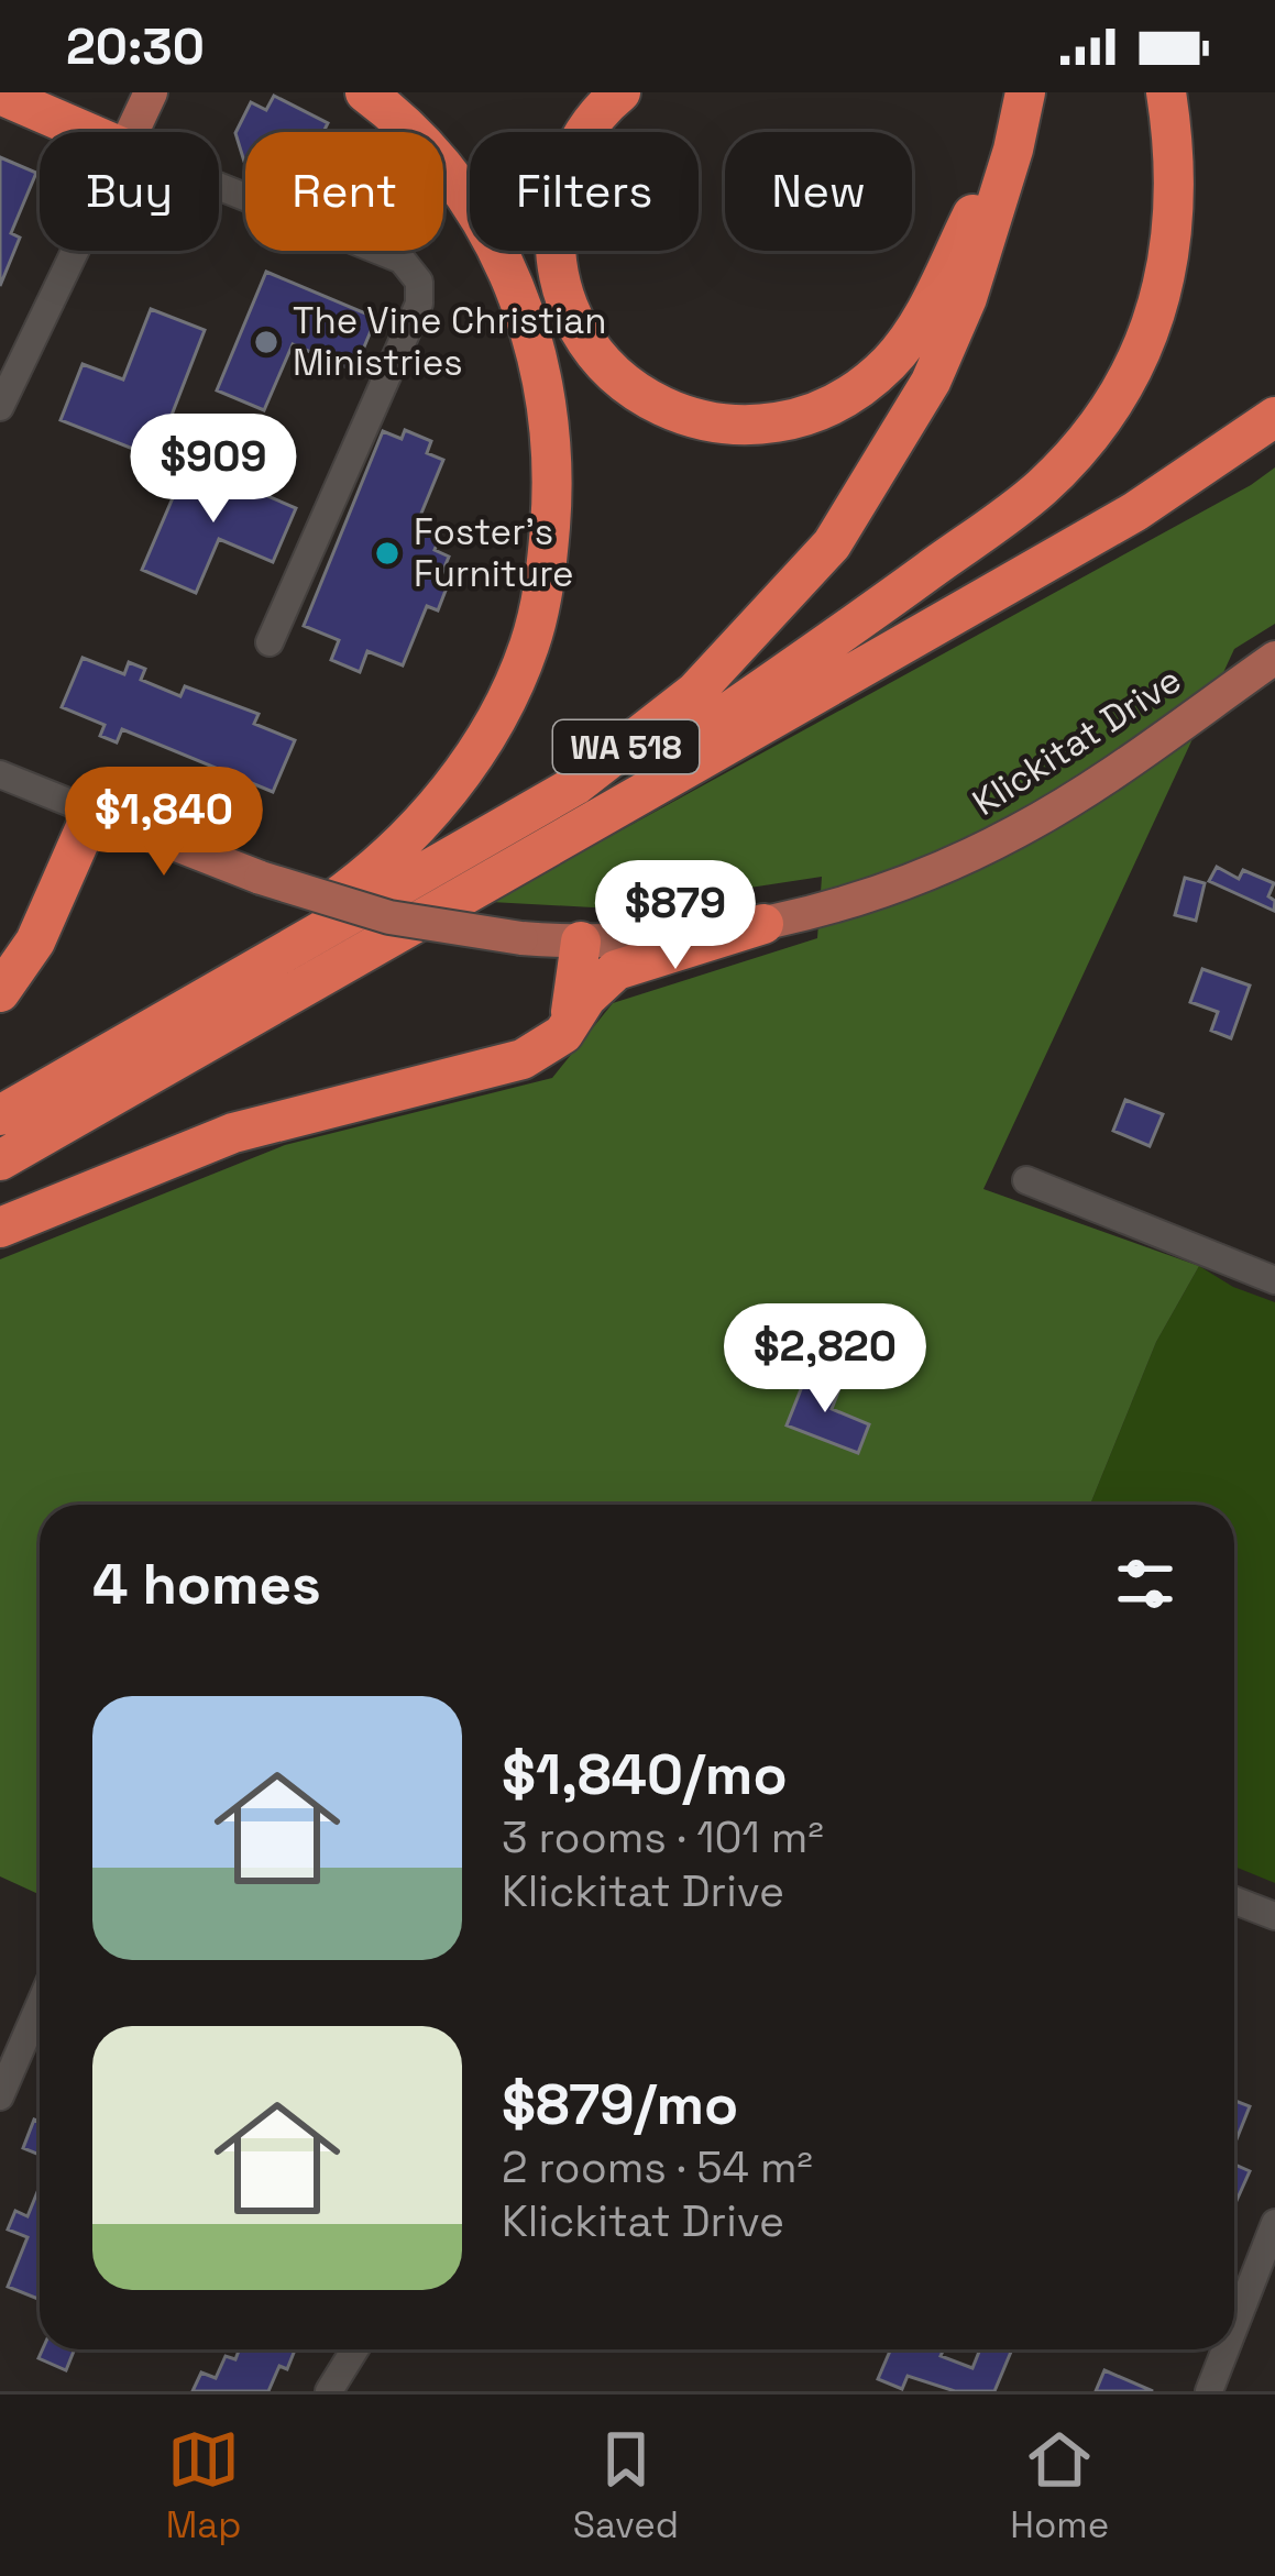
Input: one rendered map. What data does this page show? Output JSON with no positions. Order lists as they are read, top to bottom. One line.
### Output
{"streets":{"highway":["WA 518"],"main road":["Klickitat Drive"]},"places":["The Vine Christian Ministries","Foster's Furniture"],"page":{"status":"20:30","chip":["Buy","Rent","Filters","New"],"price":["$909","$1,840","$879","$2,820"],"heading":"4 homes","list":[{"name":"$1,840/mo","note":"3 rooms · 101 m² · Klickitat Drive"},{"name":"$879/mo","note":"2 rooms · 54 m² · Klickitat Drive"}],"tabs":["Map","Saved","Home"]}}
